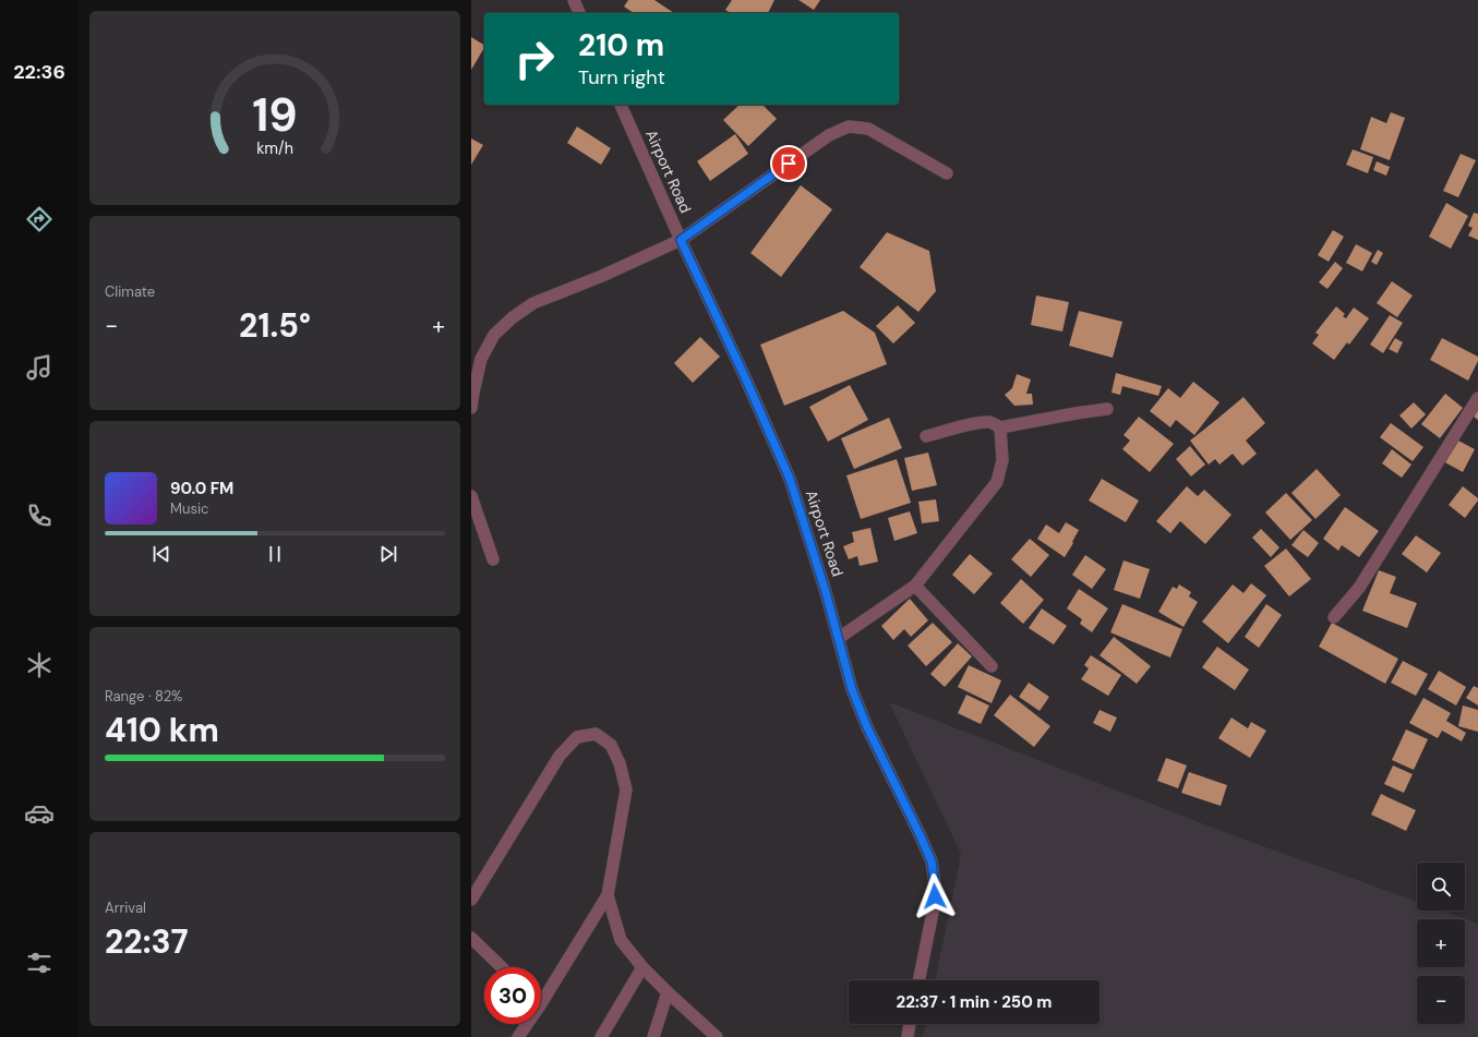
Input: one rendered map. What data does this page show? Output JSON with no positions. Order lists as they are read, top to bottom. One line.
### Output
{"streets":{"street":["Airport Road"]},"page":{"tabs":"22:36","turn":["210 m","Turn right"],"tile":["Climate",["Range · 82%","410 km"],["Arrival","22:37"]],"heat":["−","21.5°","+"],"song":["90.0 FM","Music"],"map_buttons":["+","−"],"limit":"30","trip":"22:37 · 1 min · 250 m","gauge":["19","km/h"]}}
